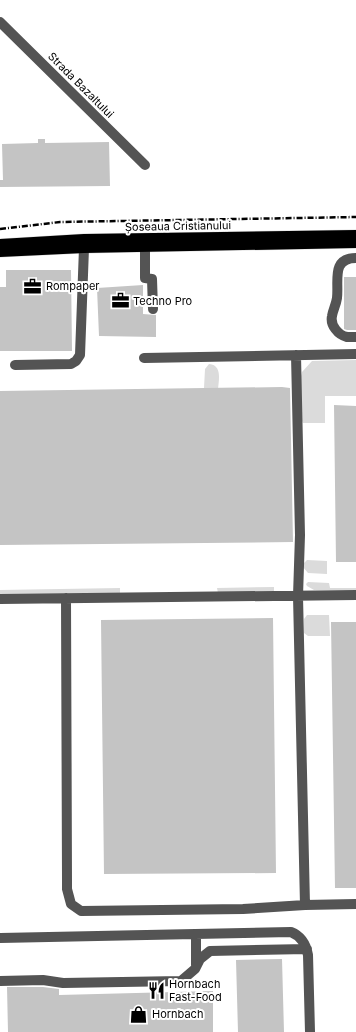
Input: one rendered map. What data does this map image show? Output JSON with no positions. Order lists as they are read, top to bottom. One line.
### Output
{"streets":{"main road":["Șoseaua Cristianului"],"street":["Strada Bazaltului"]},"places":{"office":["Rompaper","Techno Pro"],"restaurant":["Hornbach Fast-Food"],"shop":["Hornbach"]}}
